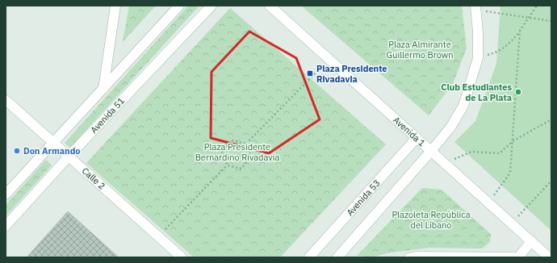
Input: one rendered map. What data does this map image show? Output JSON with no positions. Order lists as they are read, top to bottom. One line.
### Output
{"streets":{"street":["Avenida 51","Avenida 1","Calle 2","Avenida 53"]},"crossings":[["Avenida 51","Calle 2"],["Avenida 1","Avenida 53"]],"parks":["Plaza Almirante Guillermo Brown","Plaza Presidente Bernardino Rivadavia","Plazoleta República del Líbano"],"places":{"transit":["Plaza Presidente Rivadavia"],"other":["Club Estudiantes de La Plata","Don Armando"]}}
